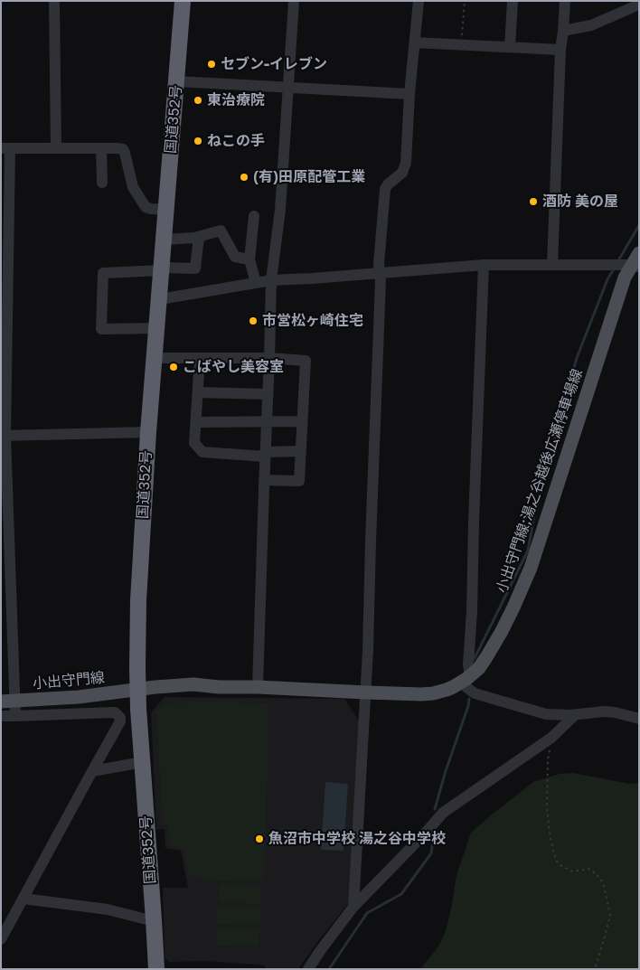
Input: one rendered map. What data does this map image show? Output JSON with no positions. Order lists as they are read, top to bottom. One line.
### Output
{"streets":{"highway":["国道352号"],"main road":["小出守門線;湯之谷越後広瀬停車場線","小出守門線"]},"crossings":[["国道352号","小出守門線;湯之谷越後広瀬停車場線"],["国道352号","小出守門線"],["小出守門線;湯之谷越後広瀬停車場線","小出守門線"]],"places":["セブン-イレブン","東治療院","ねこの手","(有)田原配管工業","酒防 美の屋","市営松ヶ崎住宅","こばやし美容室","魚沼市中学校 湯之谷中学校"]}
